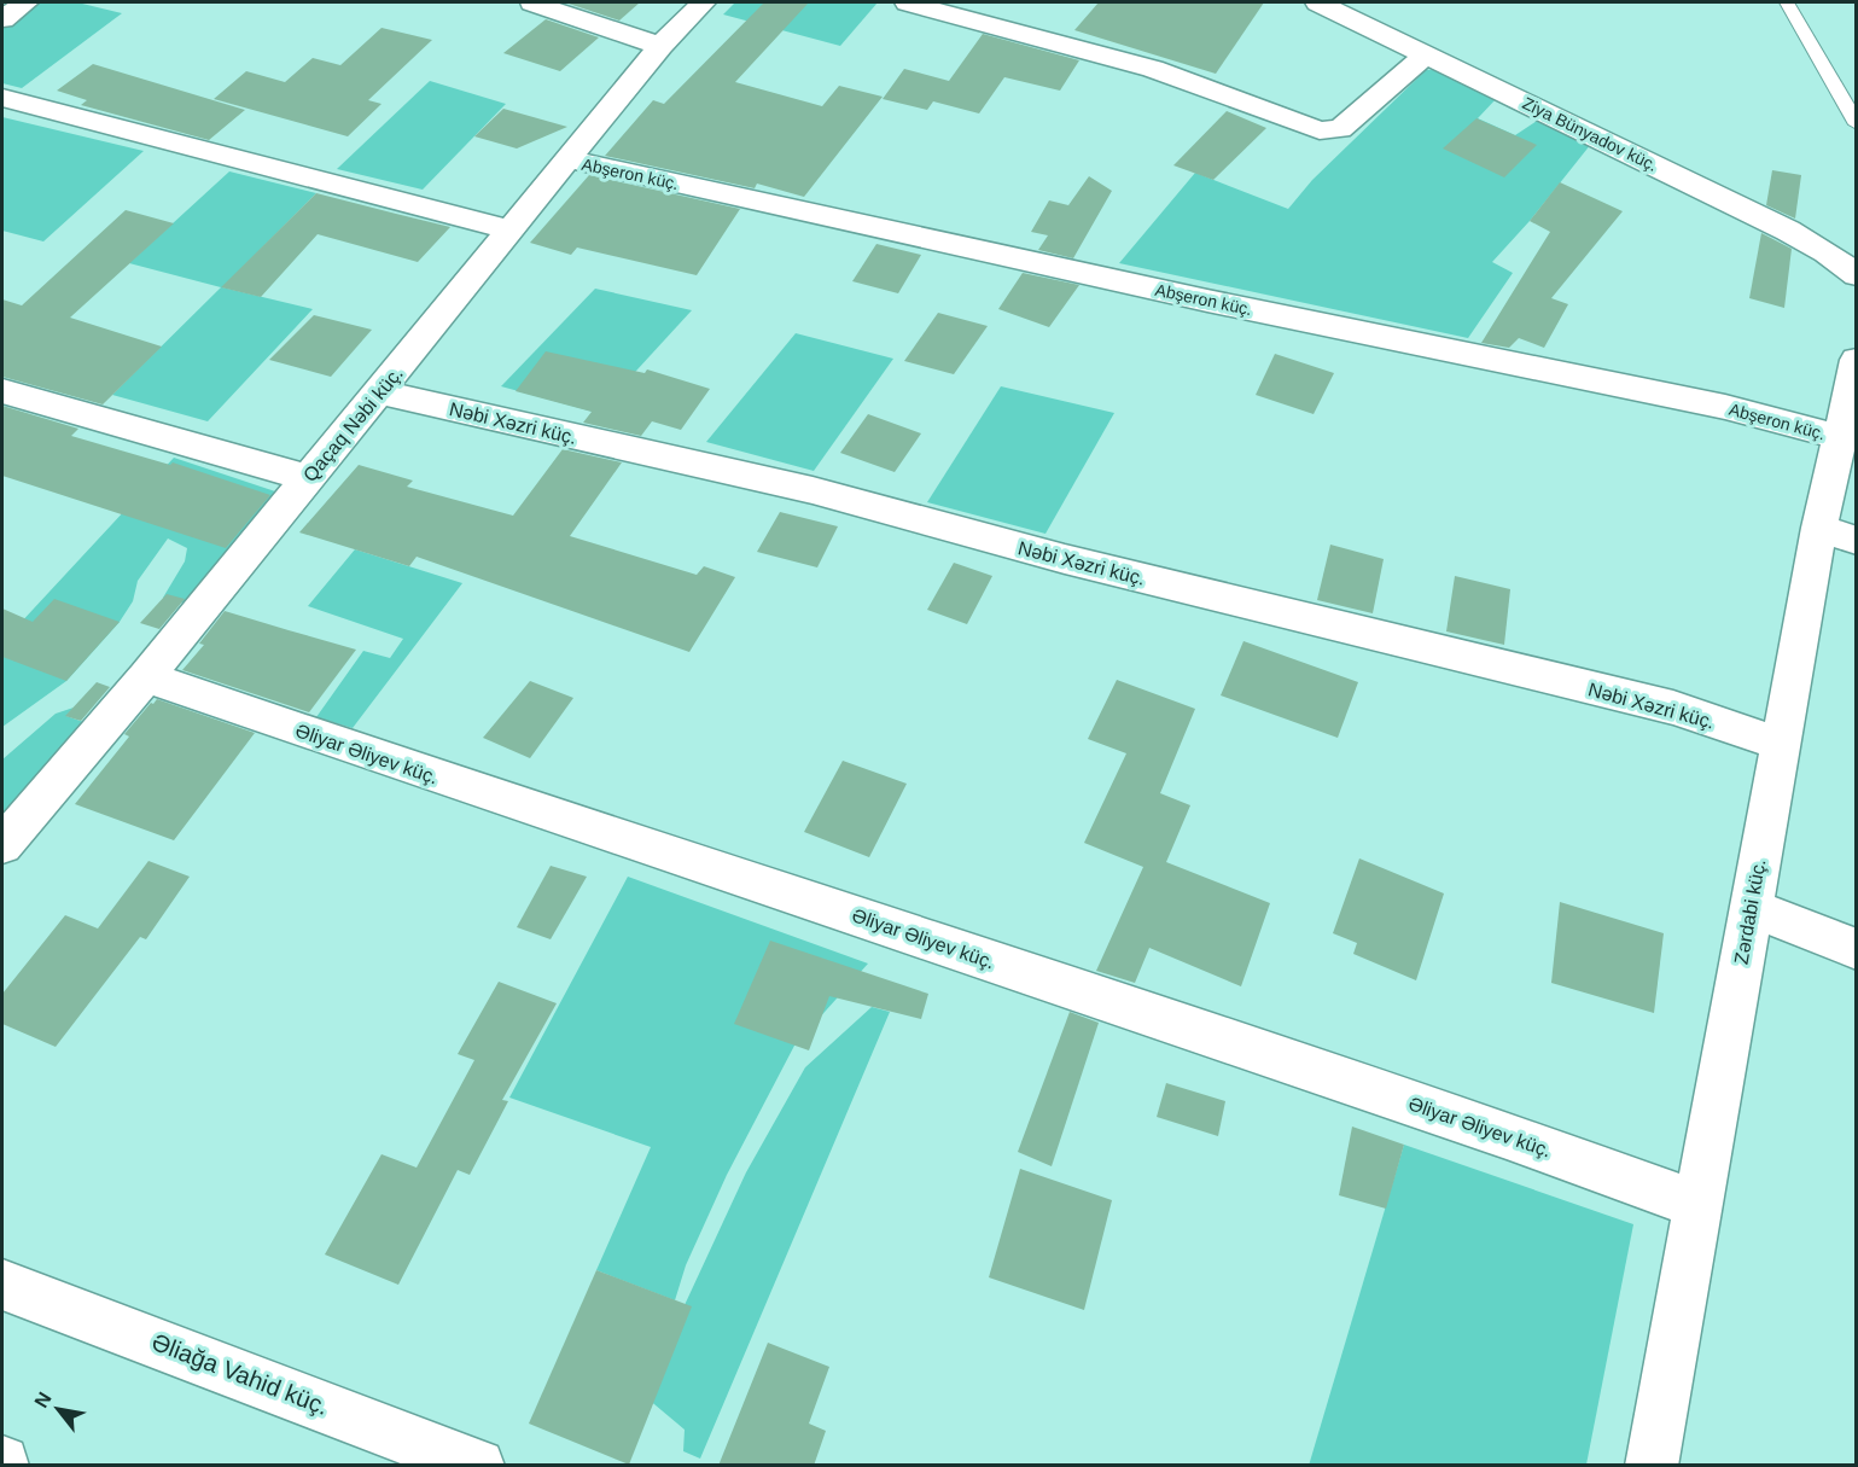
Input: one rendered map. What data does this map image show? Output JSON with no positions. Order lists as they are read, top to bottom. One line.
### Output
{"streets":{"street":["Ziya Bünyadov küç.","Abşeron küç.","Nəbi Xəzri küç.","Qaçaq Nəbi küç.","Əliyar Əliyev küç.","Zərdabi küç.","Əliağa Vahid küç."]},"crossings":[["Abşeron küç.","Qaçaq Nəbi küç."],["Abşeron küç.","Zərdabi küç."],["Nəbi Xəzri küç.","Qaçaq Nəbi küç."],["Nəbi Xəzri küç.","Zərdabi küç."],["Qaçaq Nəbi küç.","Əliyar Əliyev küç."],["Əliyar Əliyev küç.","Zərdabi küç."]],"north":"top left"}
